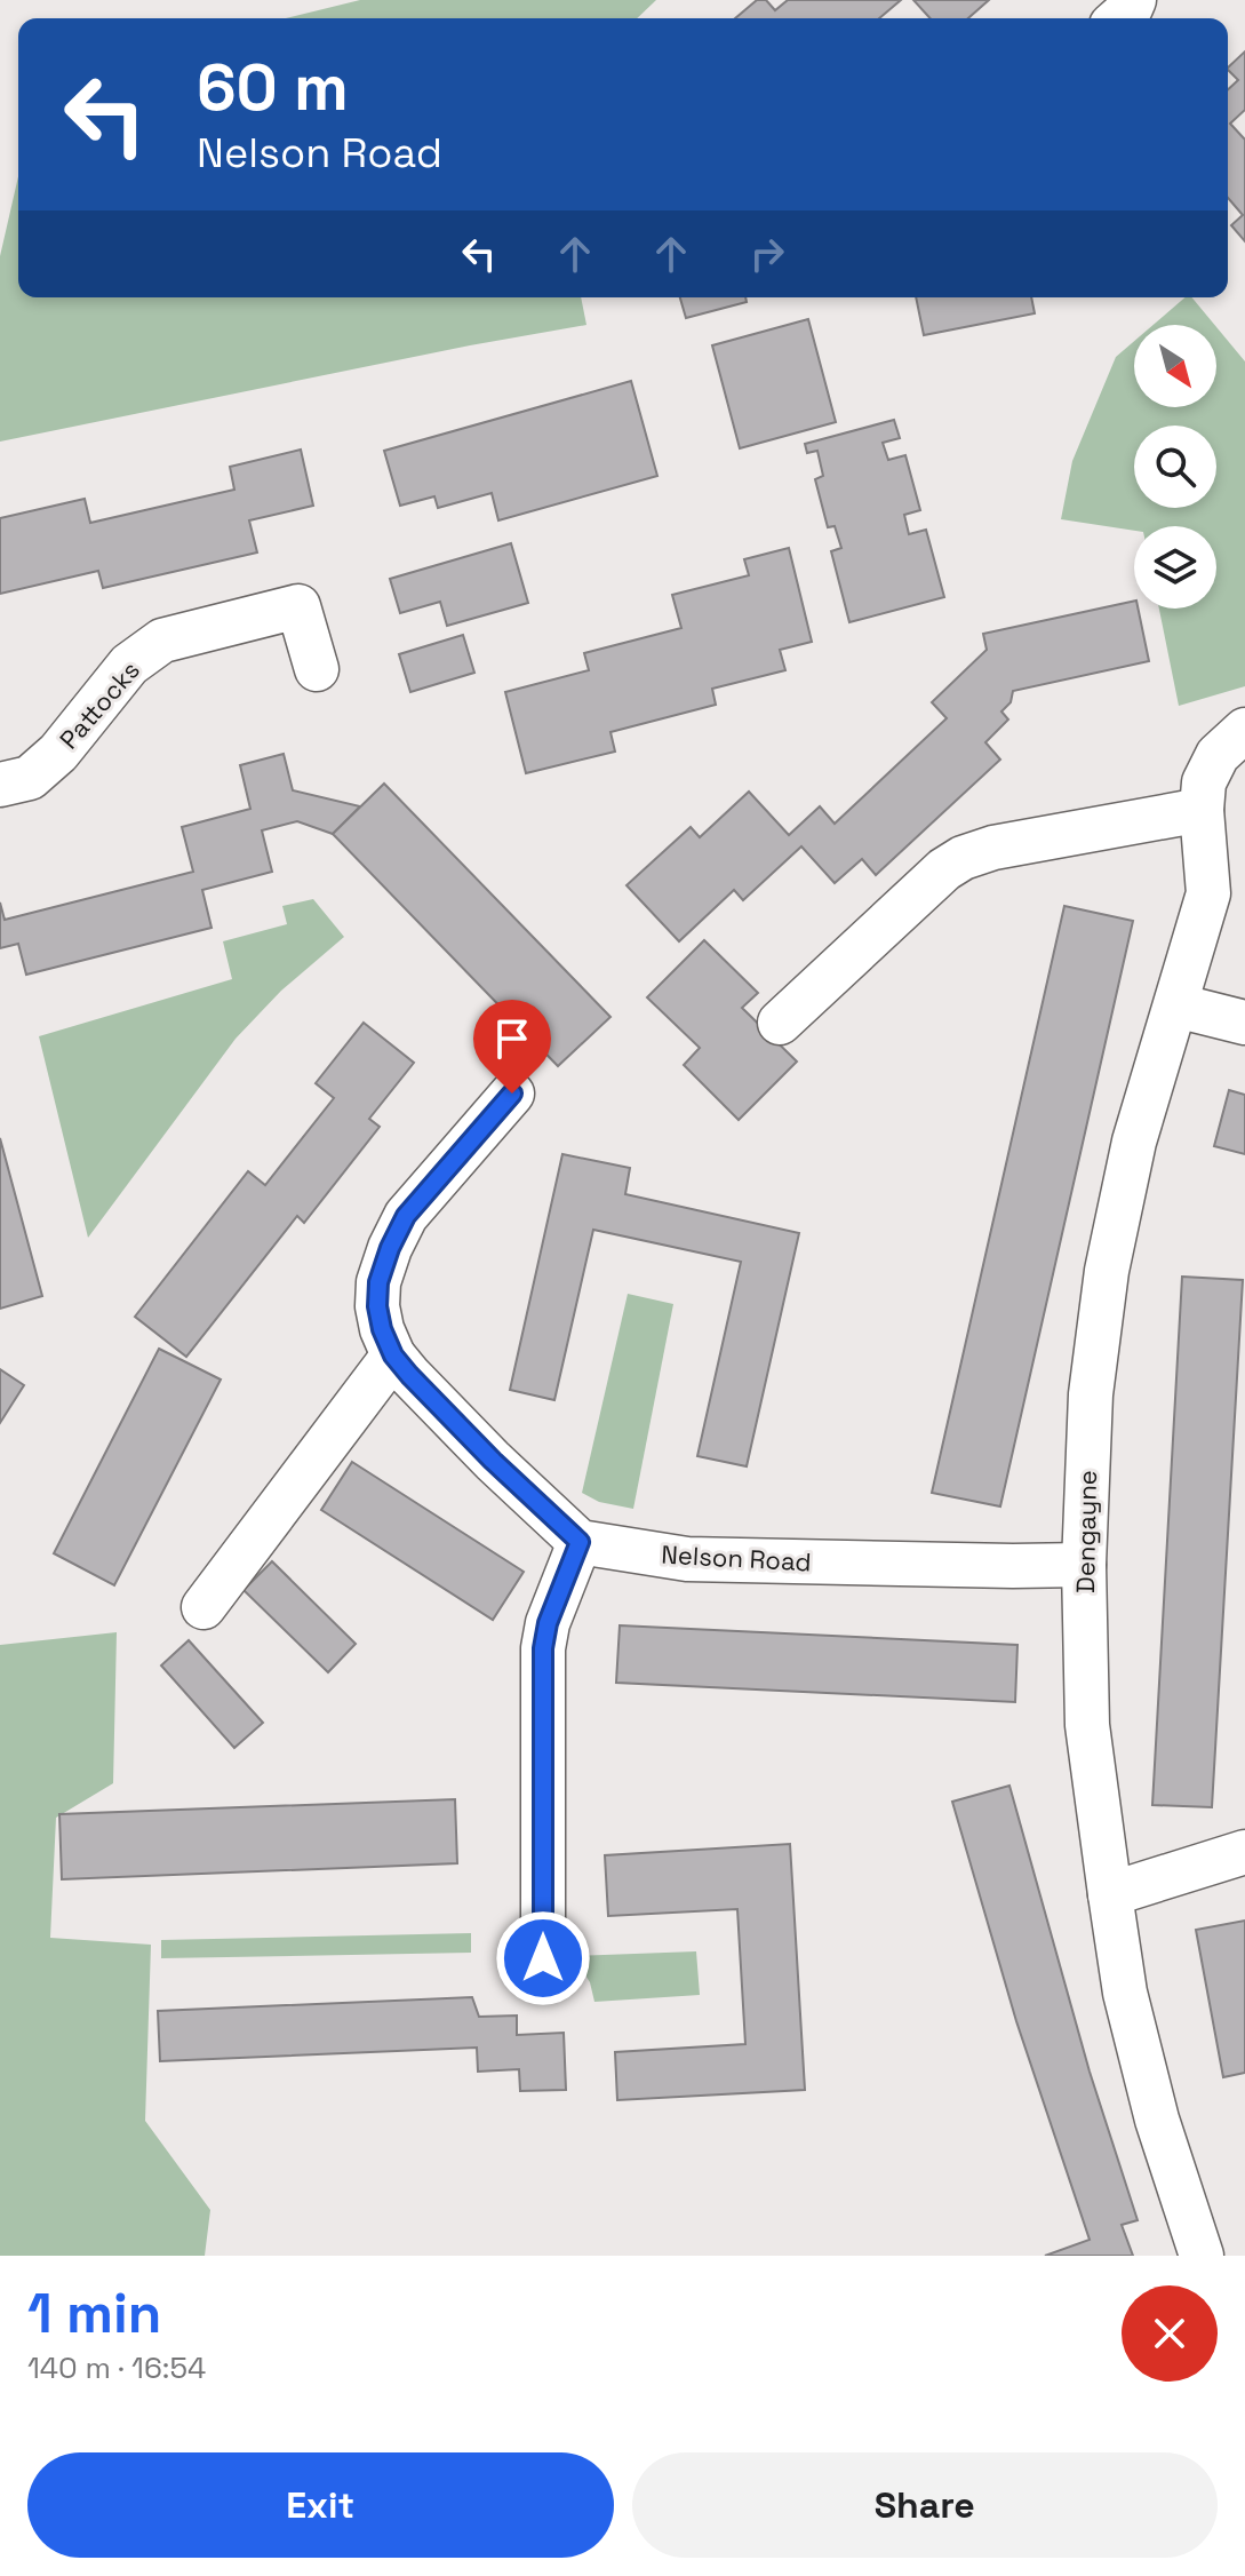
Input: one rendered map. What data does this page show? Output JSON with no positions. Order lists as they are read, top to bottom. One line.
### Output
{"streets":{"street":["Pattocks","Dengayne","Nelson Road"]},"crossings":[["Dengayne","Nelson Road"]],"north":"bottom right","page":{"turn":["60 m","Nelson Road"],"heading":["1 min","140 m · 16:54"],"buttons":["Exit","Share"]}}
